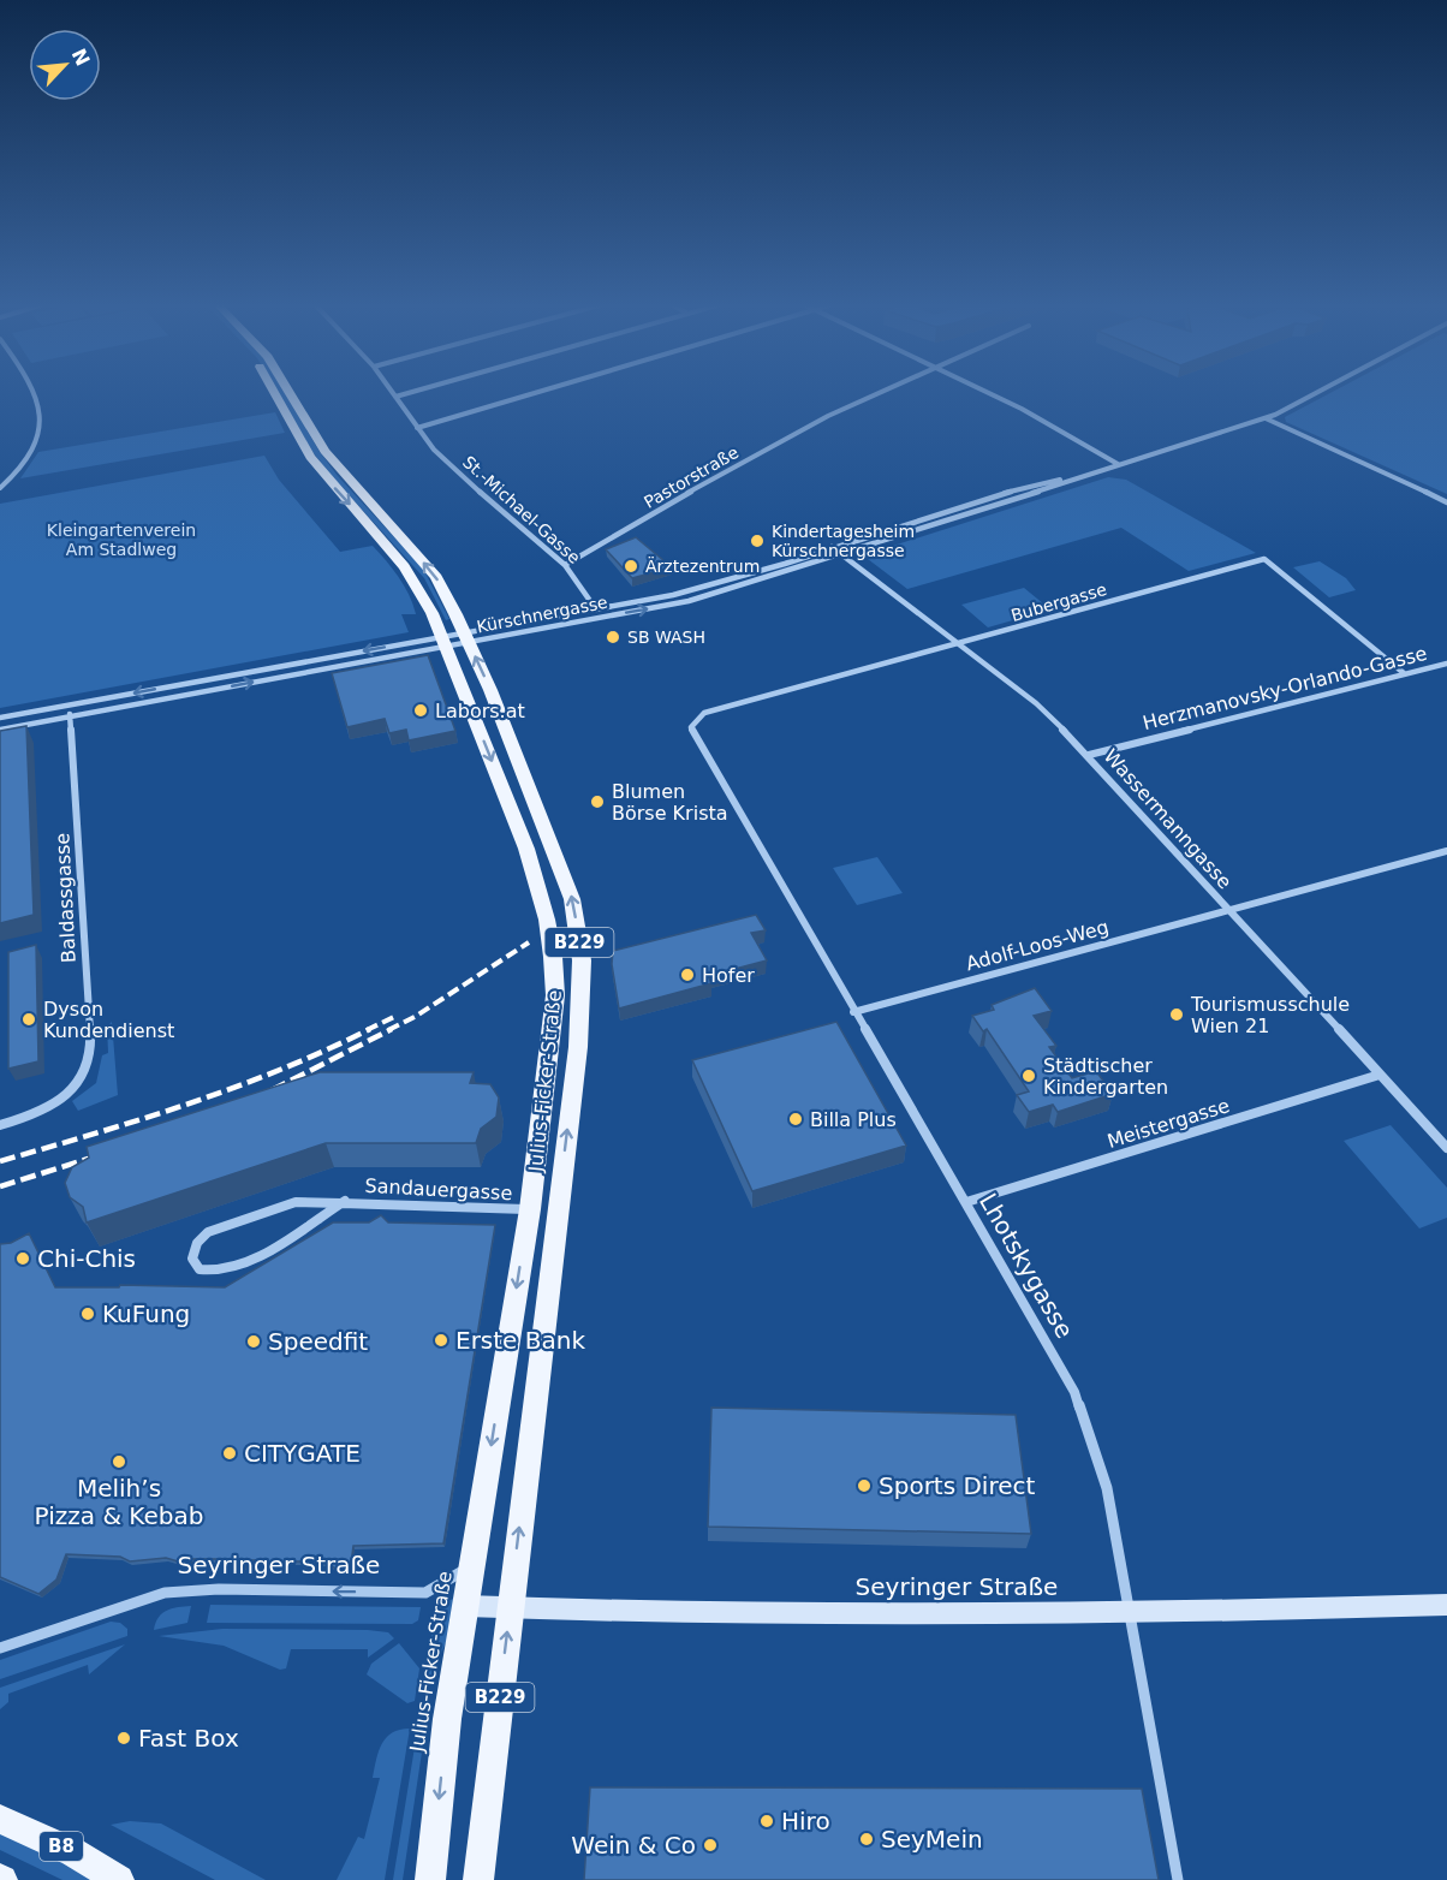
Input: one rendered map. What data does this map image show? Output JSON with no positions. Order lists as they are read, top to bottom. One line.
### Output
{"streets":{"main road":["B229","Julius-Ficker-Straße","Seyringer Straße","B8"],"street":["Pastorstraße","St.-Michael-Gasse","Bubergasse","Kürschnergasse","Herzmanovsky-Orlando-Gasse","Wassermanngasse","Baldassgasse","Adolf-Loos-Weg","Meistergasse","Sandauergasse","Lhotskygasse"]},"crossings":[["Pastorstraße","St.-Michael-Gasse"],["St.-Michael-Gasse","Kürschnergasse"],["Bubergasse","Herzmanovsky-Orlando-Gasse"],["Bubergasse","Wassermanngasse"],["Bubergasse","Lhotskygasse"],["Kürschnergasse","Wassermanngasse"],["Kürschnergasse","Baldassgasse"],["Kürschnergasse","Julius-Ficker-Straße"],["Herzmanovsky-Orlando-Gasse","Wassermanngasse"],["Wassermanngasse","Adolf-Loos-Weg"],["Wassermanngasse","Meistergasse"],["Adolf-Loos-Weg","Lhotskygasse"],["Julius-Ficker-Straße","Sandauergasse"],["Julius-Ficker-Straße","Seyringer Straße"],["Meistergasse","Lhotskygasse"],["Lhotskygasse","Seyringer Straße"]],"parks":["Kleingartenverein Am Stadlweg"],"places":["Kindertagesheim Kürschnergasse","Ärztezentrum","SB WASH","Labors.at","Blumen Börse Krista","Hofer","Tourismusschule Wien 21","Dyson Kundendienst","Städtischer Kindergarten","Billa Plus","Chi-Chis","KuFung","Erste Bank","Speedfit","CITYGATE","Melih’s Pizza & Kebab","Sports Direct","Fast Box","Hiro","SeyMein","Wein & Co"],"north":"top right"}
